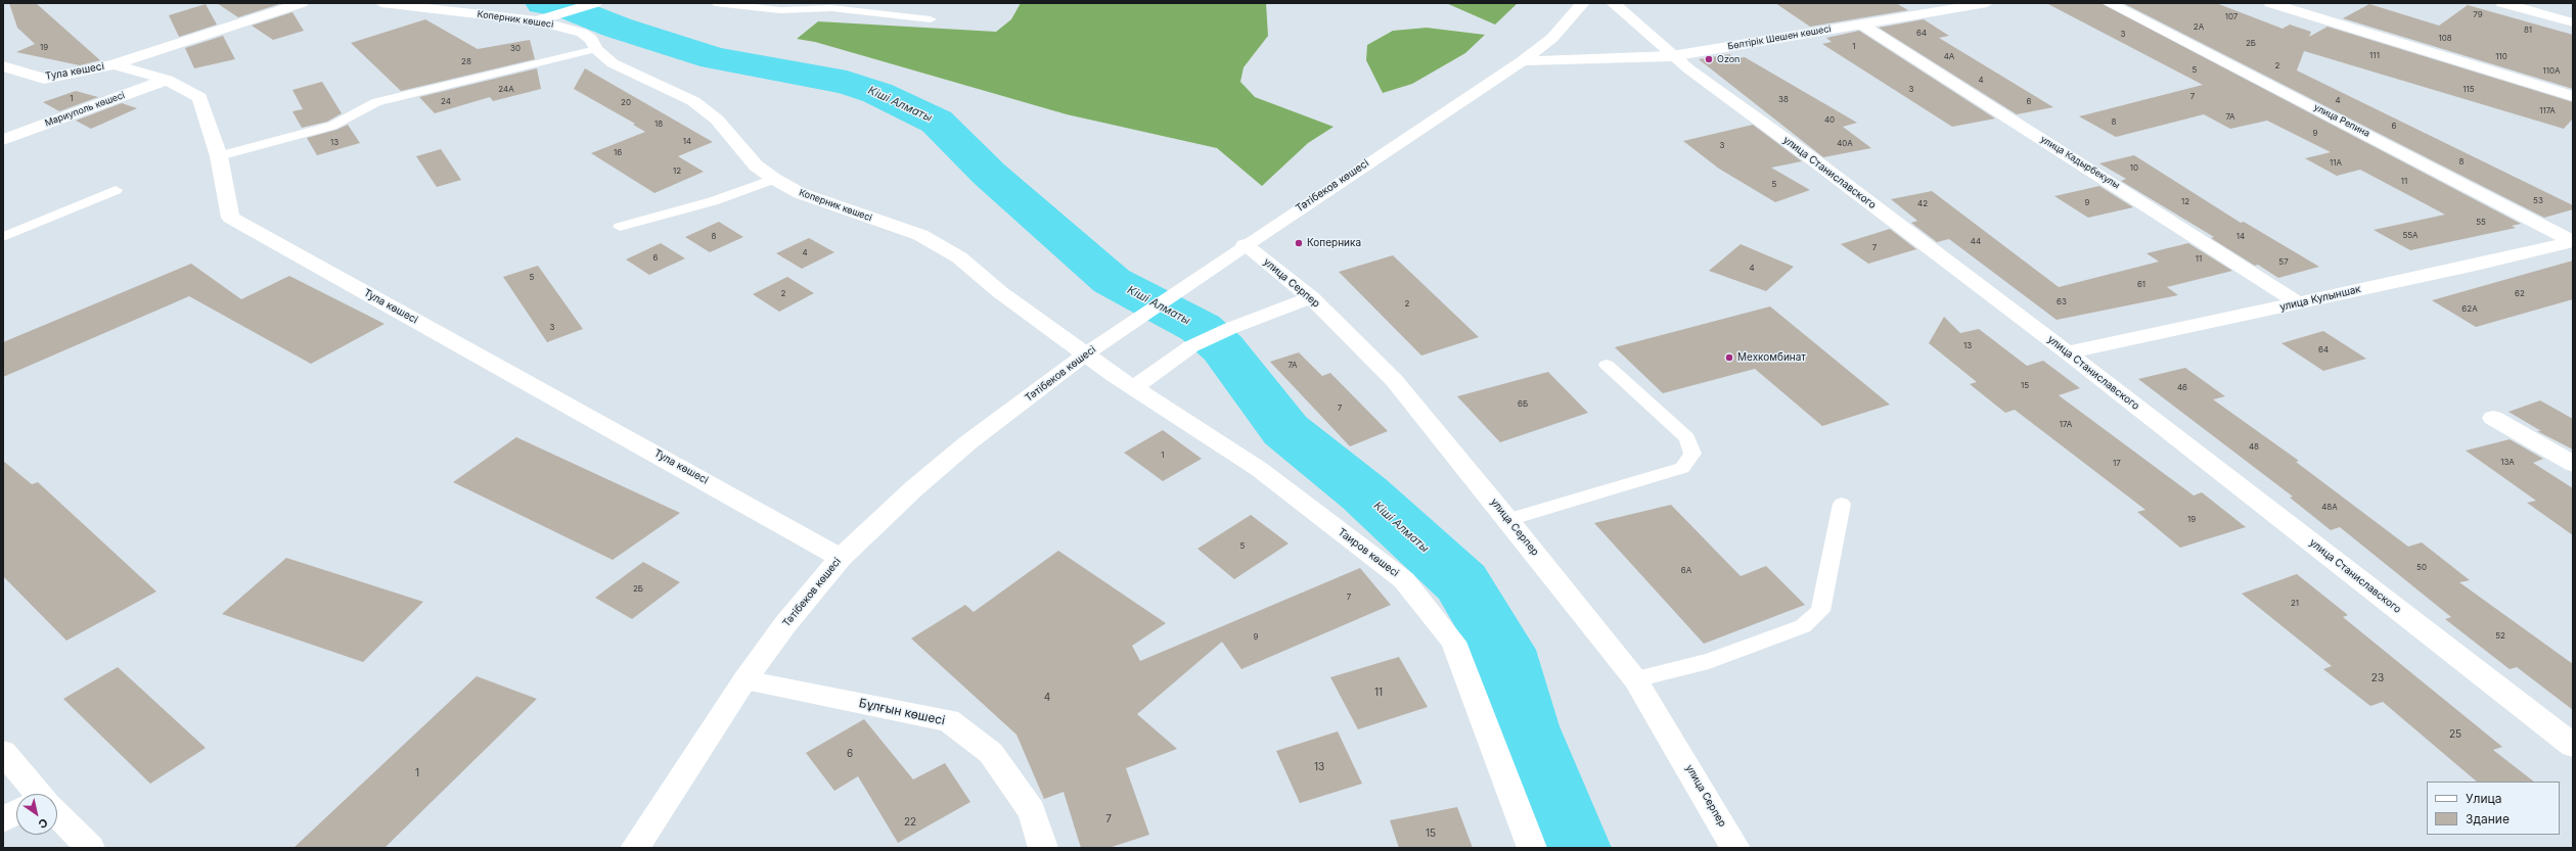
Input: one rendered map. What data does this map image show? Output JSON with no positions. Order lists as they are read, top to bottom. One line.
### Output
{"streets":{"street":["Коперник көшесі","Бөлтірік Шешен көшесі","Тула көшесі","Мариуполь көшесі","улица Репина","улица Кадырбекулы","улица Станиславского","Тәтібеков көшесі","улица Серпер","улица Кулыншак","Таиров көшесі","Бұлғын көшесі"]},"crossings":[["Коперник көшесі","Тәтібеков көшесі"],["Коперник көшесі","Таиров көшесі"],["Бөлтірік Шешен көшесі","улица Кадырбекулы"],["Бөлтірік Шешен көшесі","улица Станиславского"],["Бөлтірік Шешен көшесі","Тәтібеков көшесі"],["Тула көшесі","Мариуполь көшесі"],["Тула көшесі","Тәтібеков көшесі"],["улица Репина","улица Кулыншак"],["улица Кадырбекулы","улица Кулыншак"],["улица Станиславского","улица Кулыншак"],["Тәтібеков көшесі","улица Серпер"],["Тәтібеков көшесі","Таиров көшесі"],["Тәтібеков көшесі","Бұлғын көшесі"]],"water":["Кіші Алматы"],"places":["Ozon","Коперника","Мехкомбинат"],"house_numbers":["79","107","2А","81","64","3","108","2Б","1","19","30","111","4А","110","28","2","5","110А","4","24А","3","115","7","1","38","4","24","6","20","117А","7А","40","8","18","6","9","14","13","40А","3","16","8","11А","10","12","11","5","53","12","9","42","55","55А","8","14","44","7","4","6","11","57","4","5","61","2","62","63","2","62А","3","13","64","7А","15","46","6Б","7","17А","48","1","13А","17","48А","19","5","50","6А","2Б","7","21","52","9","23","11","4","25","6","13","1","7","22","15"],"legend":["Улица","Здание"],"north":"bottom right"}
